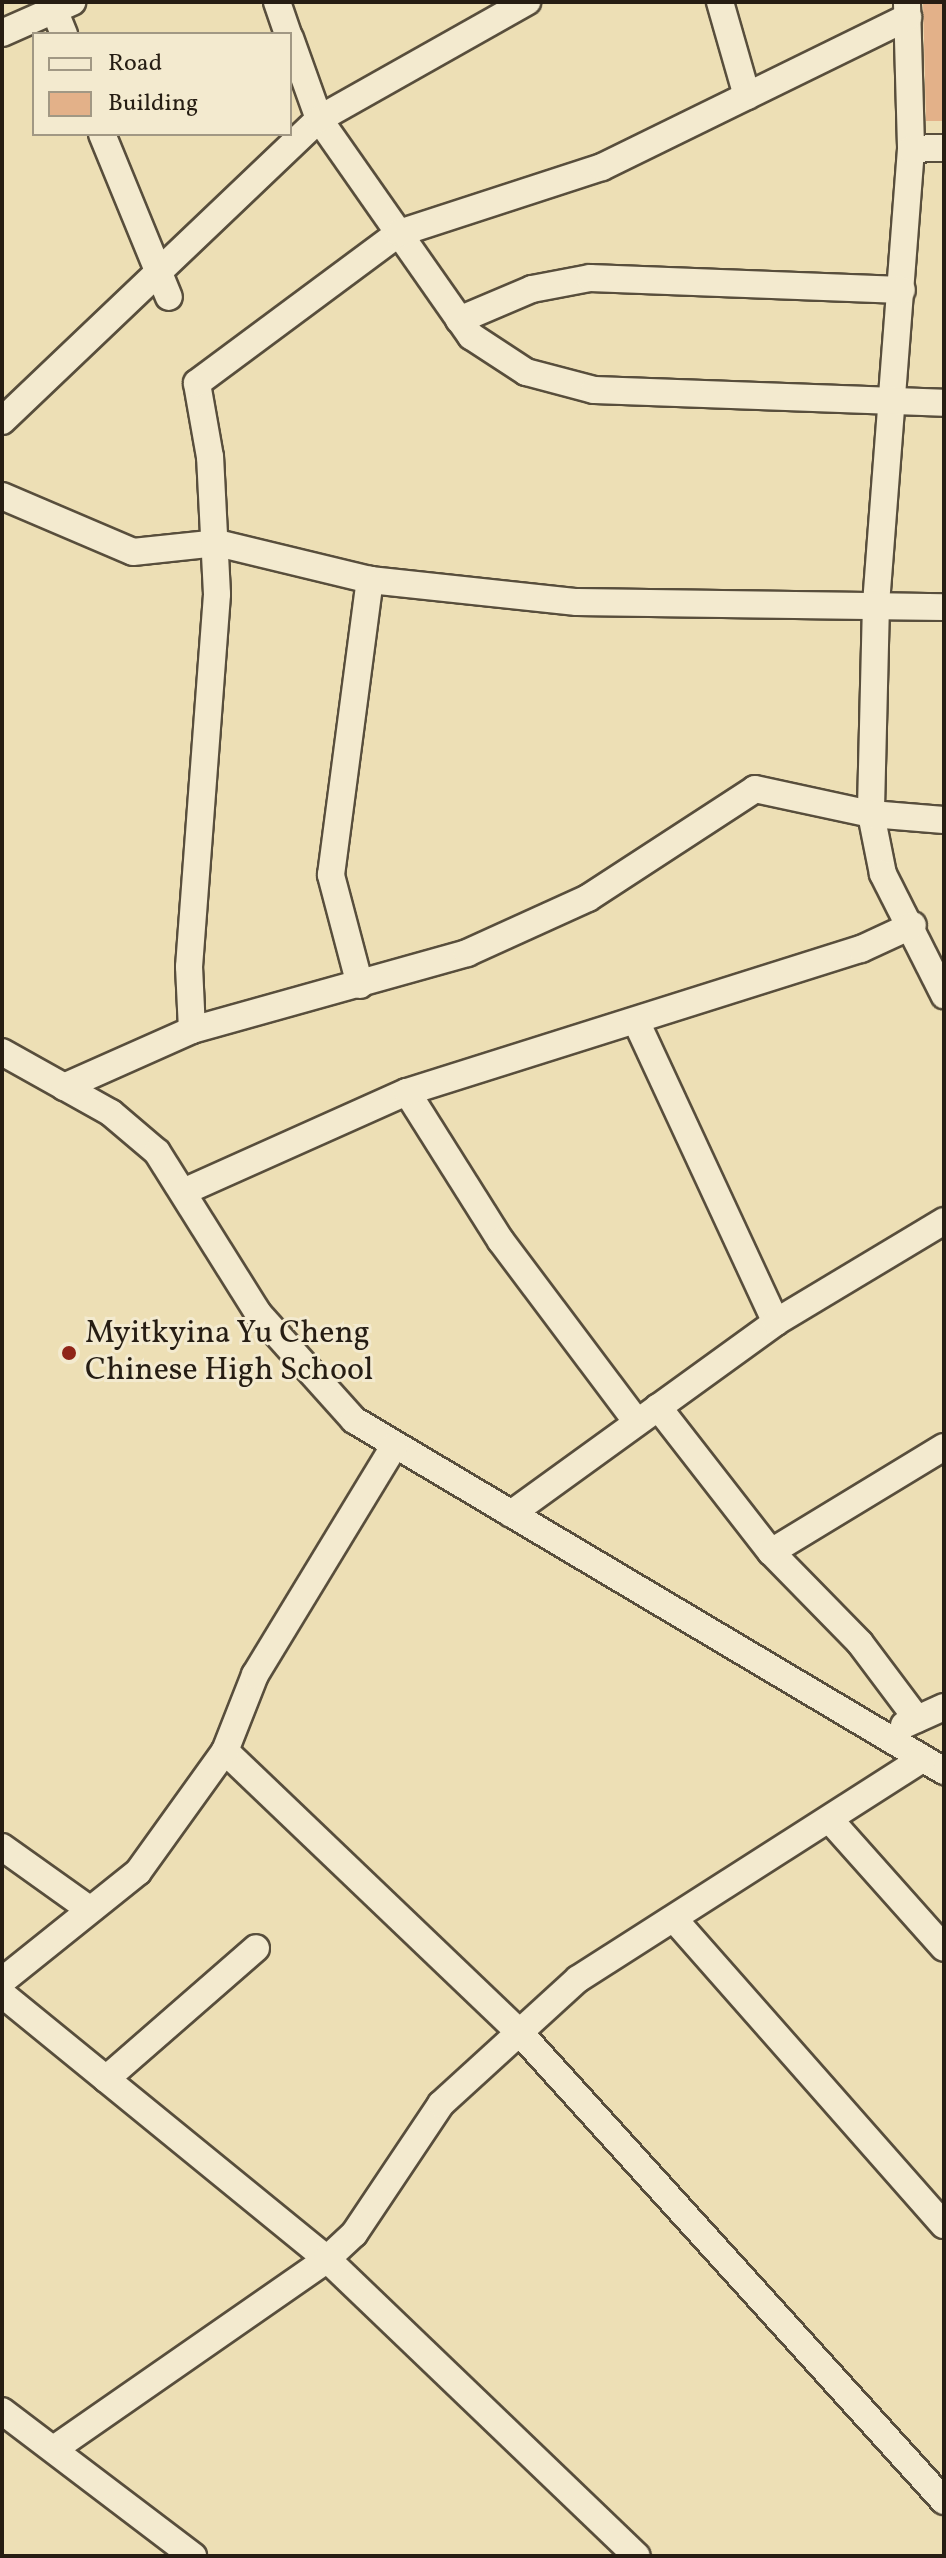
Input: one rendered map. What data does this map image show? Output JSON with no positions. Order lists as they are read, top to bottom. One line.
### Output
{"places":["Myitkyina Yu Cheng Chinese High School"],"legend":["Road","Building"]}
